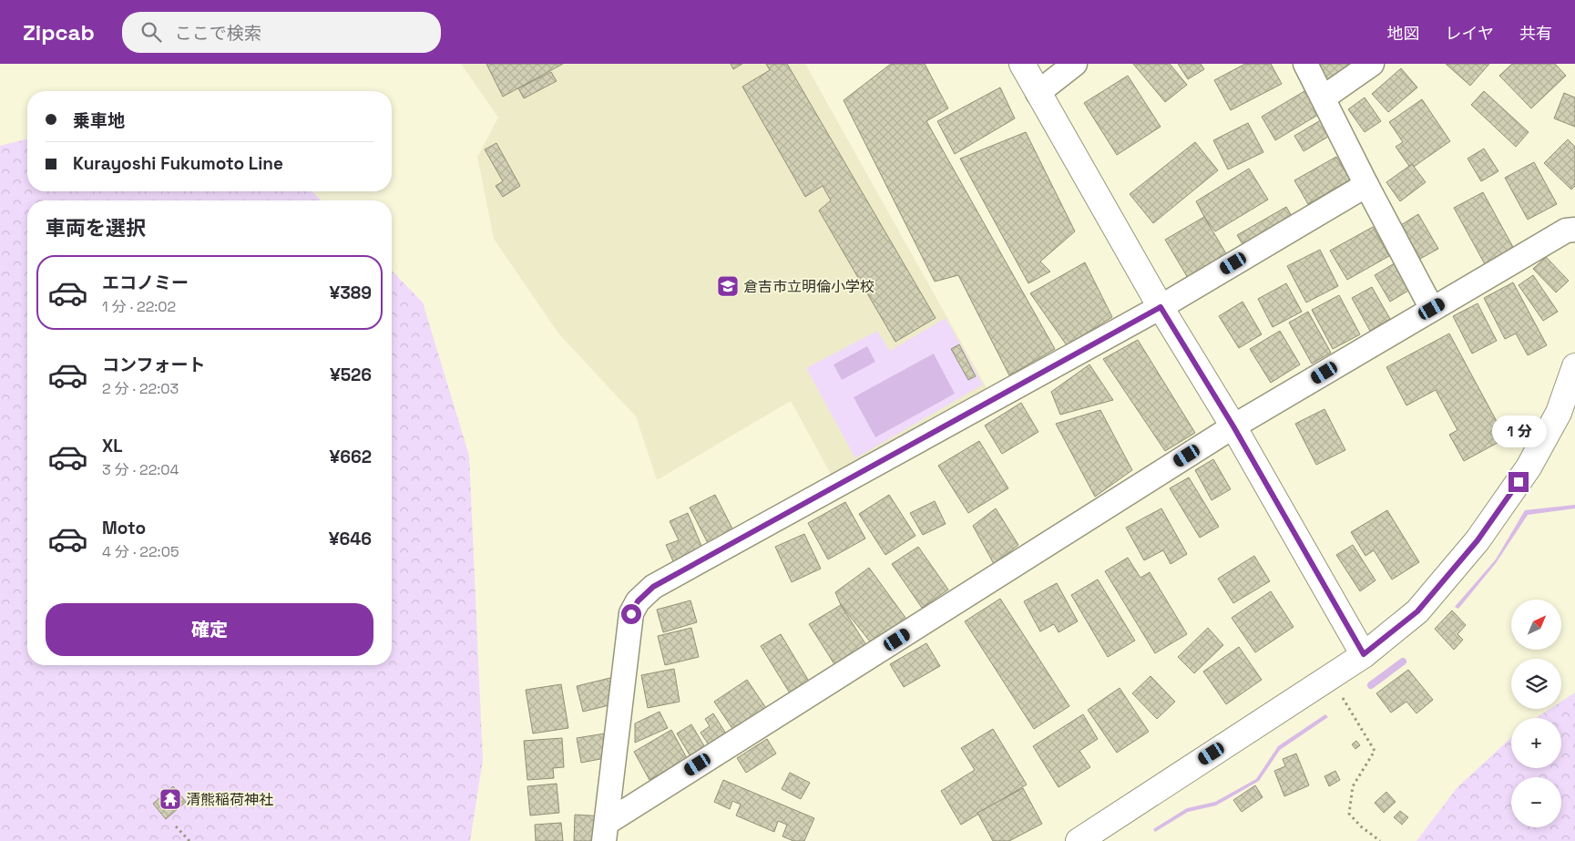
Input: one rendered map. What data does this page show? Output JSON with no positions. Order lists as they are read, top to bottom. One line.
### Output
{"places":{"school or university":["倉吉市立明倫小学校"],"temple":["清熊稲荷神社"]},"north":"top right","page":{"header":"Zipcab","search":"ここで検索","nav":["地図","レイヤ","共有"],"banner":["乗車地","Kurayoshi Fukumoto Line"],"heading":"車両を選択","list":[{"name":"エコノミー","note":"1 分 · 22:02","value":"¥389"},{"name":"コンフォート","note":"2 分 · 22:03","value":"¥526"},{"name":"XL","note":"3 分 · 22:04","value":"¥662"},{"name":"Moto","note":"4 分 · 22:05","value":"¥646"}],"bubble":"1 分","buttons":"確定","map_buttons":["+","−"]}}
